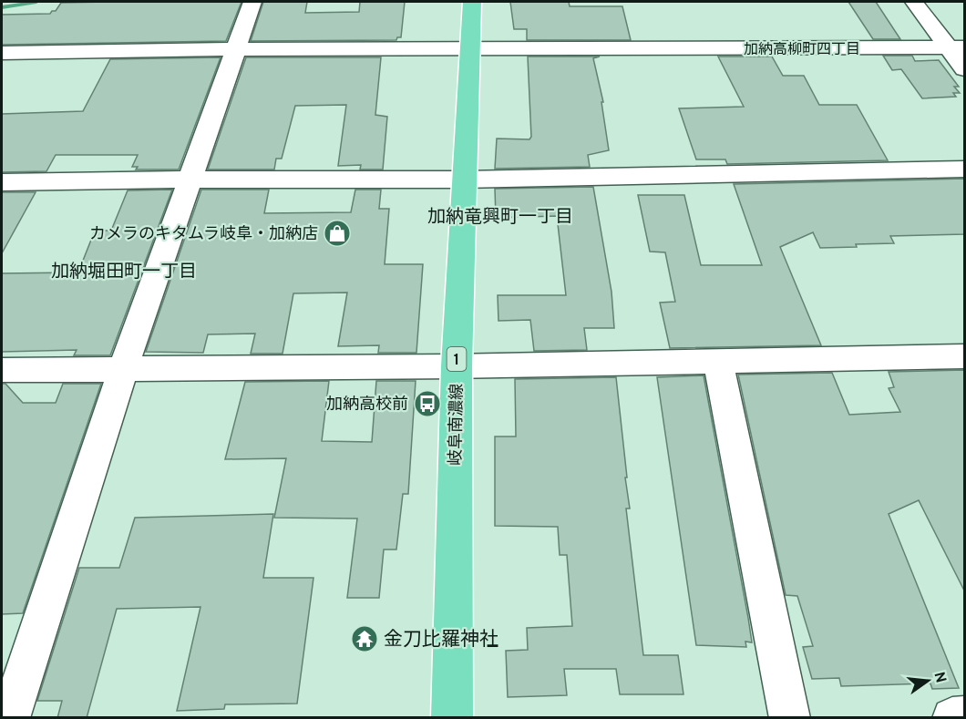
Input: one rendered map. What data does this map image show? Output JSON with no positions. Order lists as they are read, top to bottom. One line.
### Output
{"streets":{"main road":["1","岐阜南濃線"]},"districts":["加納高柳町四丁目","加納竜興町一丁目","加納堀田町一丁目"],"places":{"shop":["カメラのキタムラ岐阜・加納店"],"bus stop":["加納高校前"],"temple":["金刀比羅神社"]},"north":"right"}
